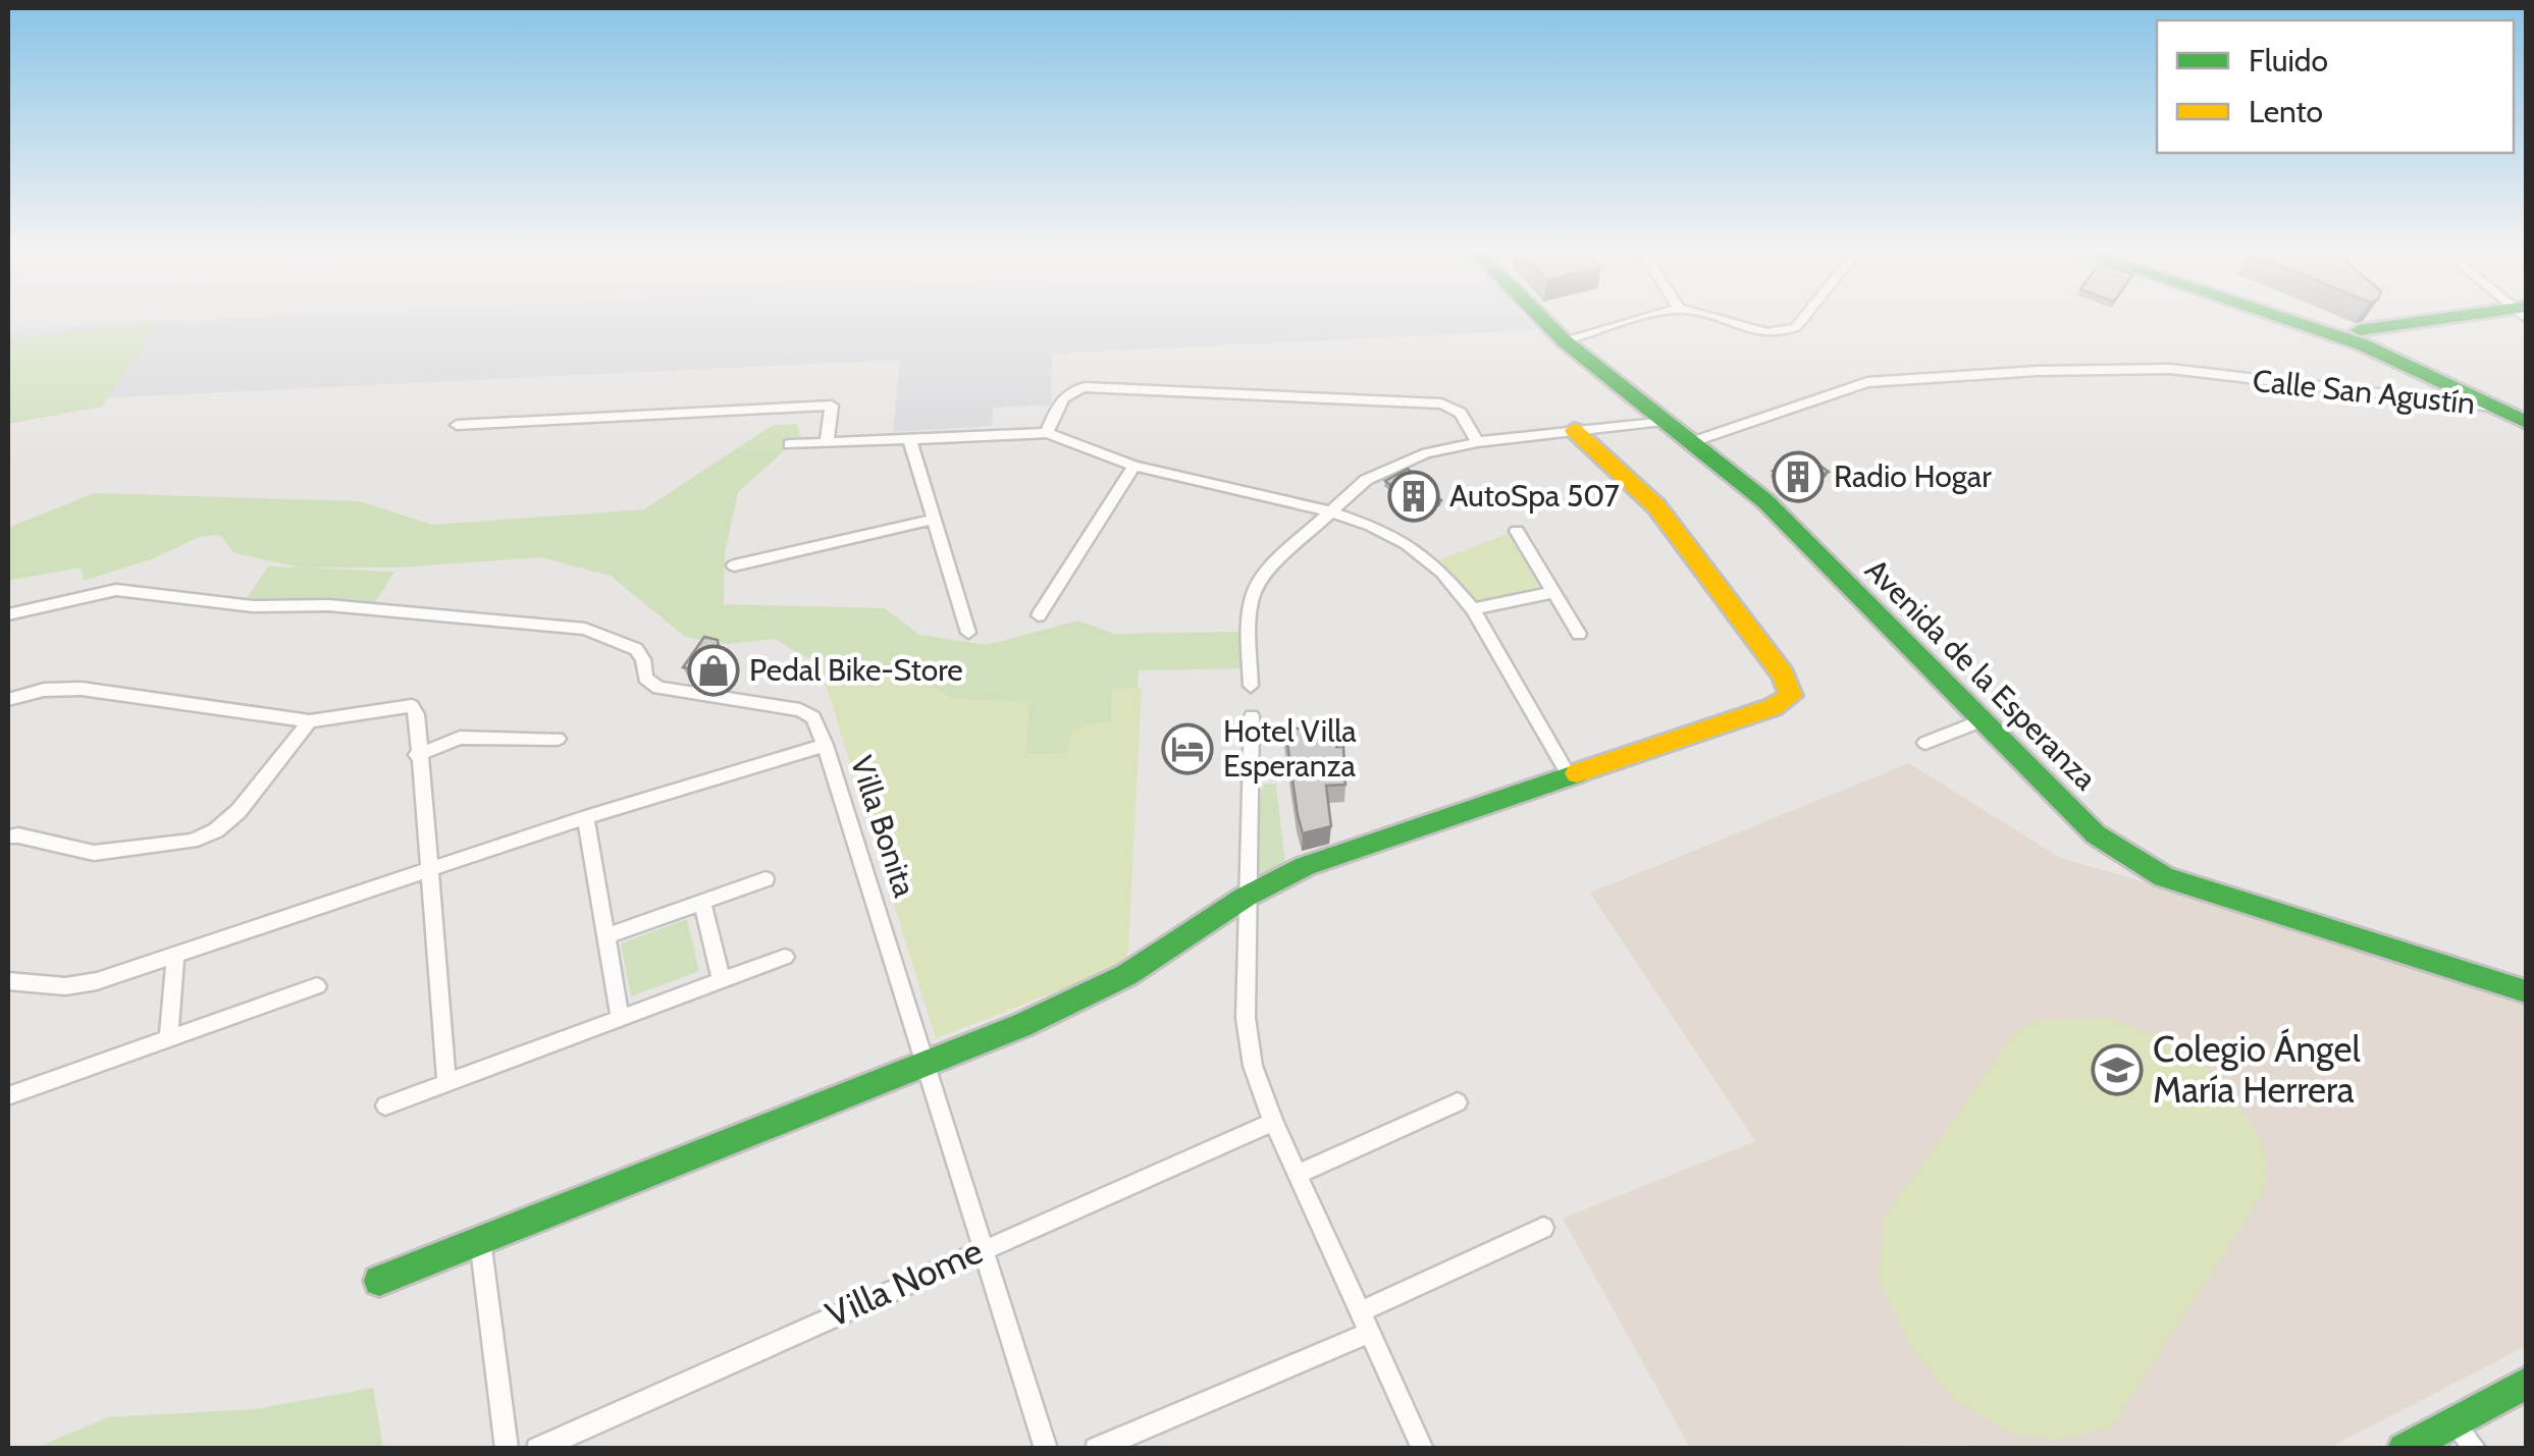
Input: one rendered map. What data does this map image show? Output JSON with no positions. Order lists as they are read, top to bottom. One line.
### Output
{"streets":{"main road":["Avenida de la Esperanza"],"street":["Calle San Agustín","Villa Bonita","Villa Nome"]},"crossings":[["Calle San Agustín","Avenida de la Esperanza"],["Villa Bonita","Villa Nome"]],"places":{"building":["Radio Hogar","AutoSpa 507"],"shop":["Pedal Bike-Store"],"hotel":["Hotel Villa Esperanza"],"school or university":["Colegio Ángel María Herrera"]},"legend":["Fluido","Lento"]}
